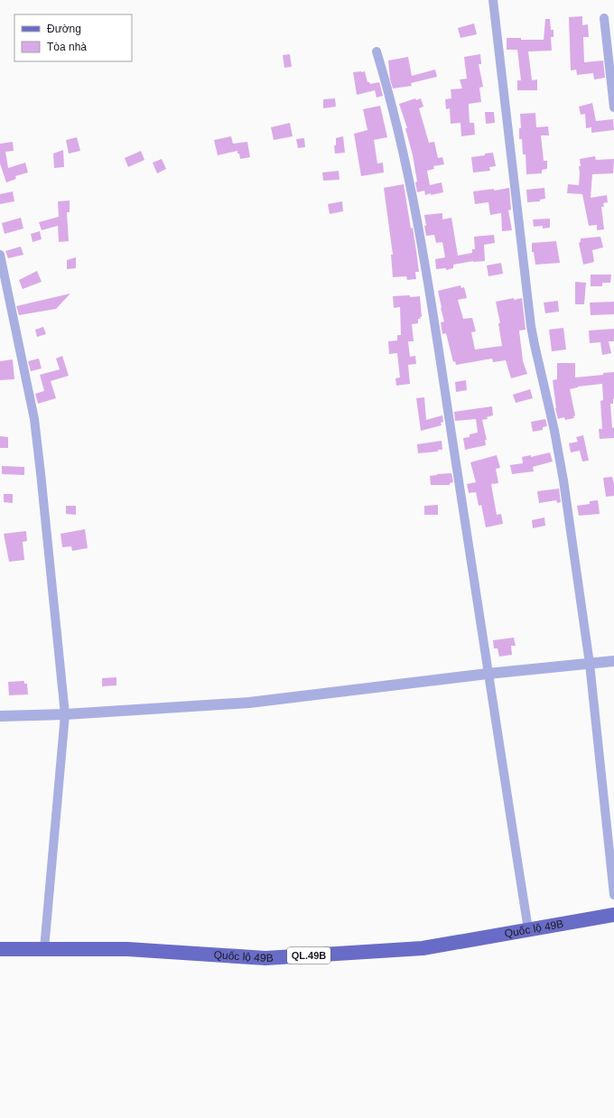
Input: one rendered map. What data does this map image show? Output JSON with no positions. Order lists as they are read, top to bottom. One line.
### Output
{"streets":{"main road":["Quốc lộ 49B","QL.49B"]},"legend":["Đường","Tòa nhà"]}
